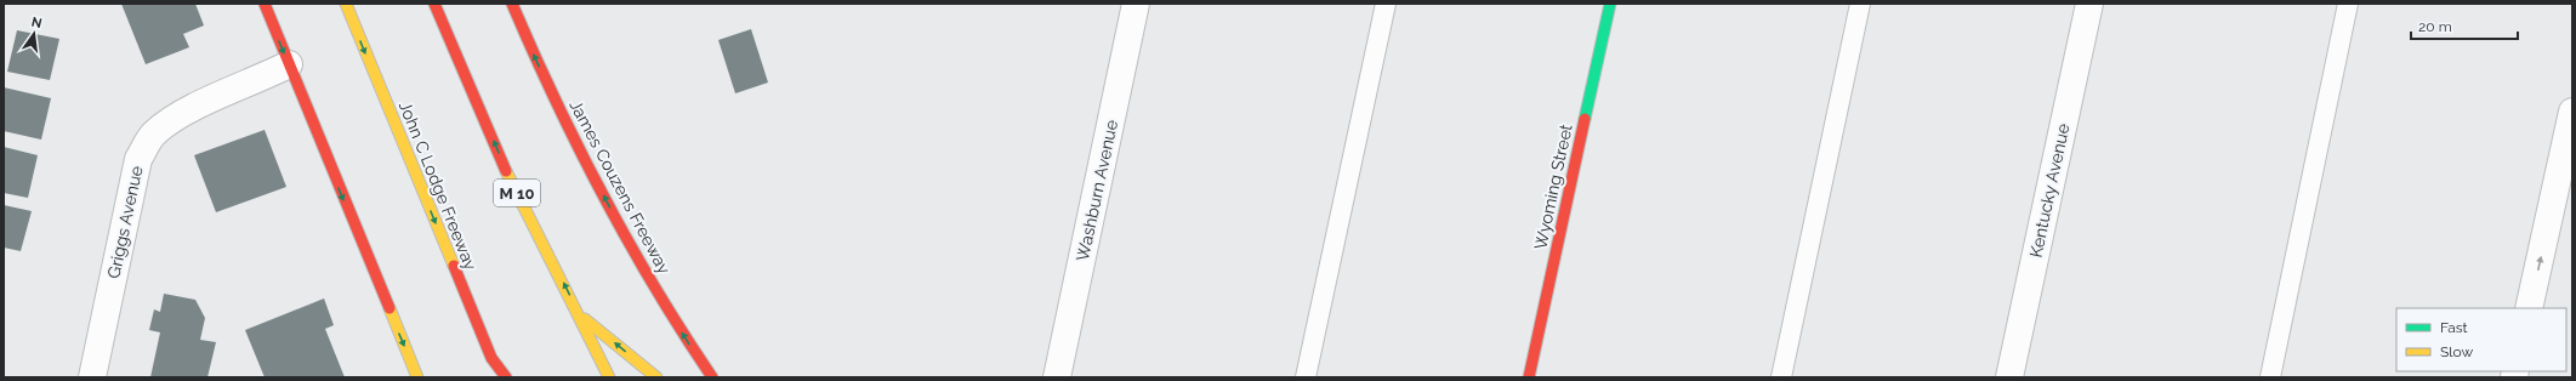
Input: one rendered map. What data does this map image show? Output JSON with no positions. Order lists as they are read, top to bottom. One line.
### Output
{"streets":{"main road":["John C Lodge Freeway","James Couzens Freeway","Wyoming Street","M 10"],"street":["Washburn Avenue","Kentucky Avenue","Griggs Avenue"]},"legend":["Fast","Slow"],"scale_bar":"20 m","north":"top"}
